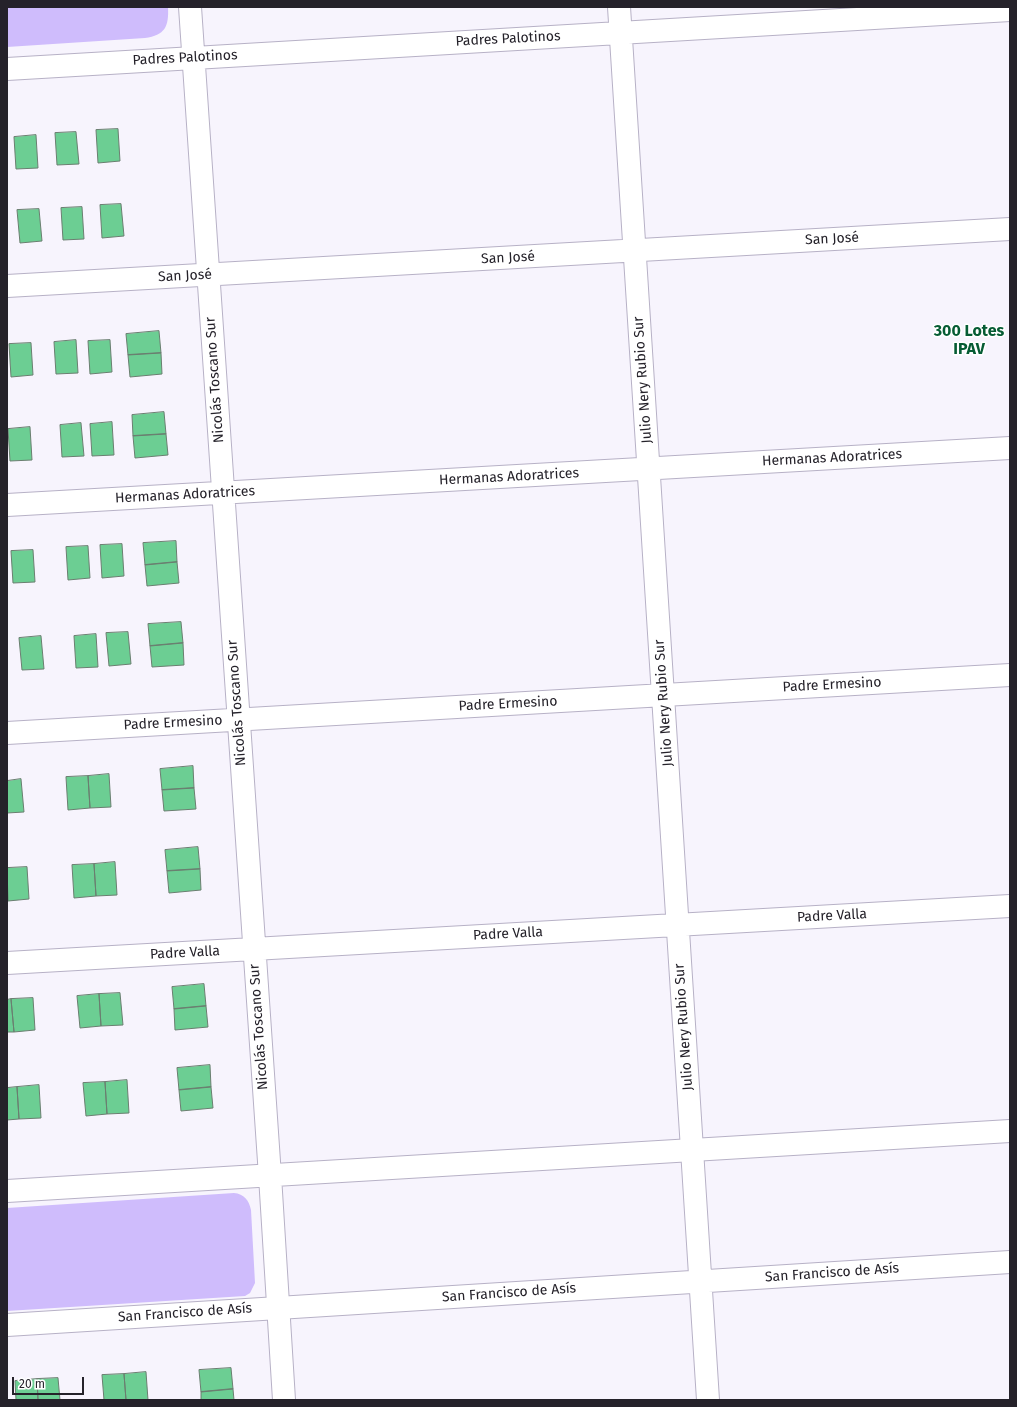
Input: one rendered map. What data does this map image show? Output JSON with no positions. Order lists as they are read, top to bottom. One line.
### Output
{"streets":{"street":["Padres Palotinos","San José","Nicolás Toscano Sur","Julio Nery Rubio Sur","Hermanas Adoratrices","Padre Ermesino","Padre Valla","San Francisco de Asís"]},"crossings":[["Padres Palotinos","Nicolás Toscano Sur"],["Padres Palotinos","Julio Nery Rubio Sur"],["San José","Nicolás Toscano Sur"],["San José","Julio Nery Rubio Sur"],["Nicolás Toscano Sur","Hermanas Adoratrices"],["Nicolás Toscano Sur","Padre Ermesino"],["Nicolás Toscano Sur","Padre Valla"],["Nicolás Toscano Sur","San Francisco de Asís"],["Julio Nery Rubio Sur","Hermanas Adoratrices"],["Julio Nery Rubio Sur","Padre Ermesino"],["Julio Nery Rubio Sur","Padre Valla"],["Julio Nery Rubio Sur","San Francisco de Asís"]],"districts":["300 Lotes IPAV"],"scale_bar":"20 m"}
